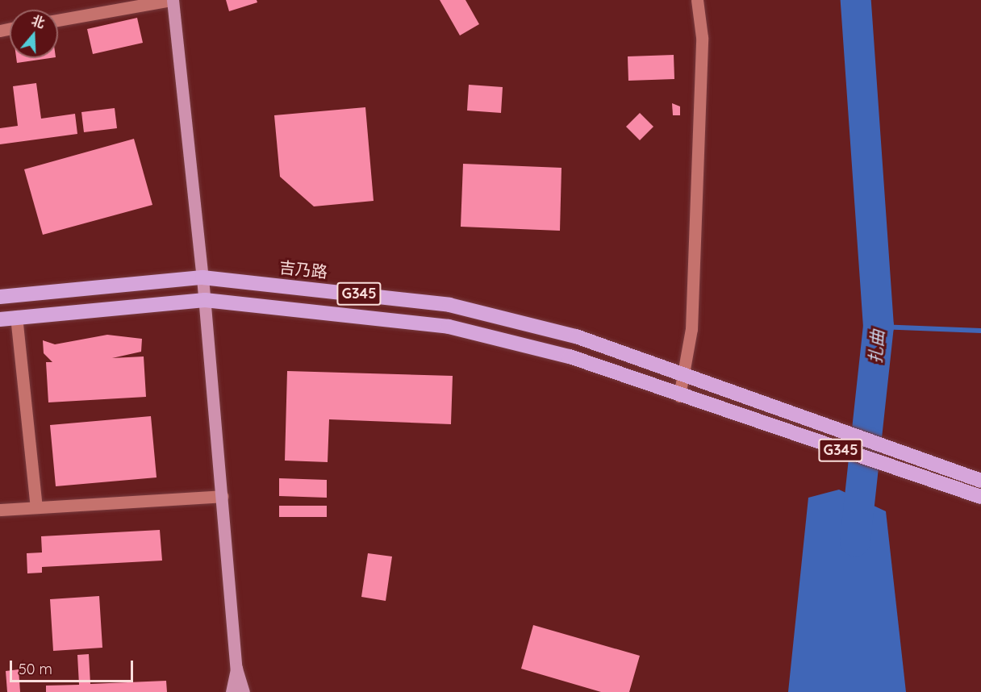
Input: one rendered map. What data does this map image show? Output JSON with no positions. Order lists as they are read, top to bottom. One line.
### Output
{"streets":{"highway":["吉乃路","G345"]},"water":["扎曲"],"scale_bar":"50 m","north":"top"}
